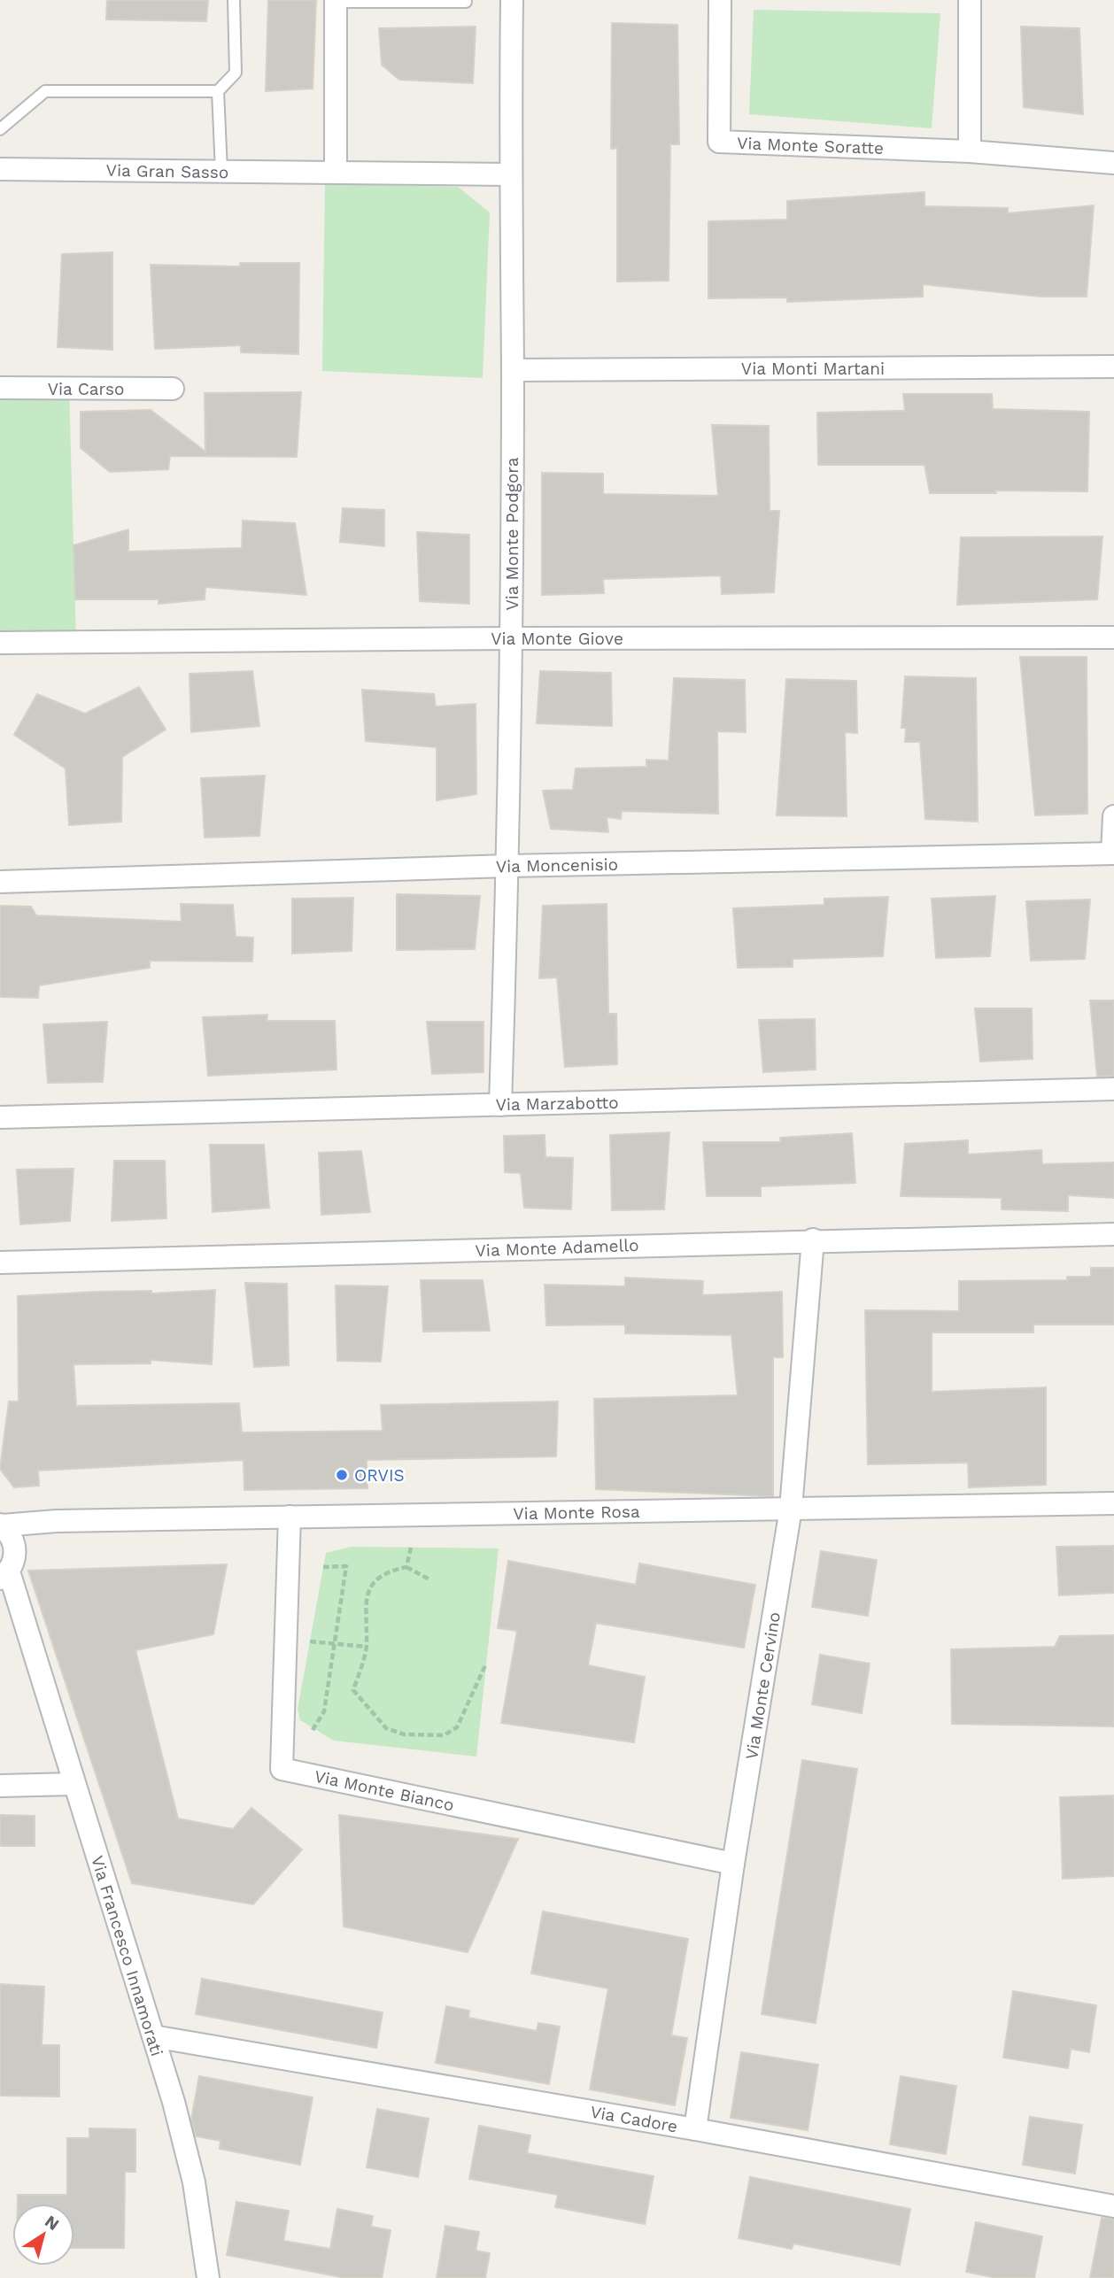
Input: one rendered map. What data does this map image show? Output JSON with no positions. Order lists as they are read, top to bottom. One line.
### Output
{"streets":{"street":["Via Monte Soratte","Via Gran Sasso","Via Monti Martani","Via Carso","Via Monte Podgora","Via Monte Giove","Via Moncenisio","Via Marzabotto","Via Monte Adamello","Via Monte Rosa","Via Monte Cervino","Via Monte Bianco","Via Francesco Innamorati","Via Cadore"]},"crossings":[["Via Gran Sasso","Via Monte Podgora"],["Via Monti Martani","Via Monte Podgora"],["Via Monte Podgora","Via Monte Giove"],["Via Monte Podgora","Via Moncenisio"],["Via Monte Podgora","Via Marzabotto"],["Via Monte Adamello","Via Monte Cervino"],["Via Monte Rosa","Via Monte Cervino"],["Via Monte Rosa","Via Monte Bianco"],["Via Monte Rosa","Via Francesco Innamorati"],["Via Monte Cervino","Via Monte Bianco"],["Via Monte Cervino","Via Cadore"],["Via Francesco Innamorati","Via Cadore"]],"places":["ORVIS"],"north":"top right"}
